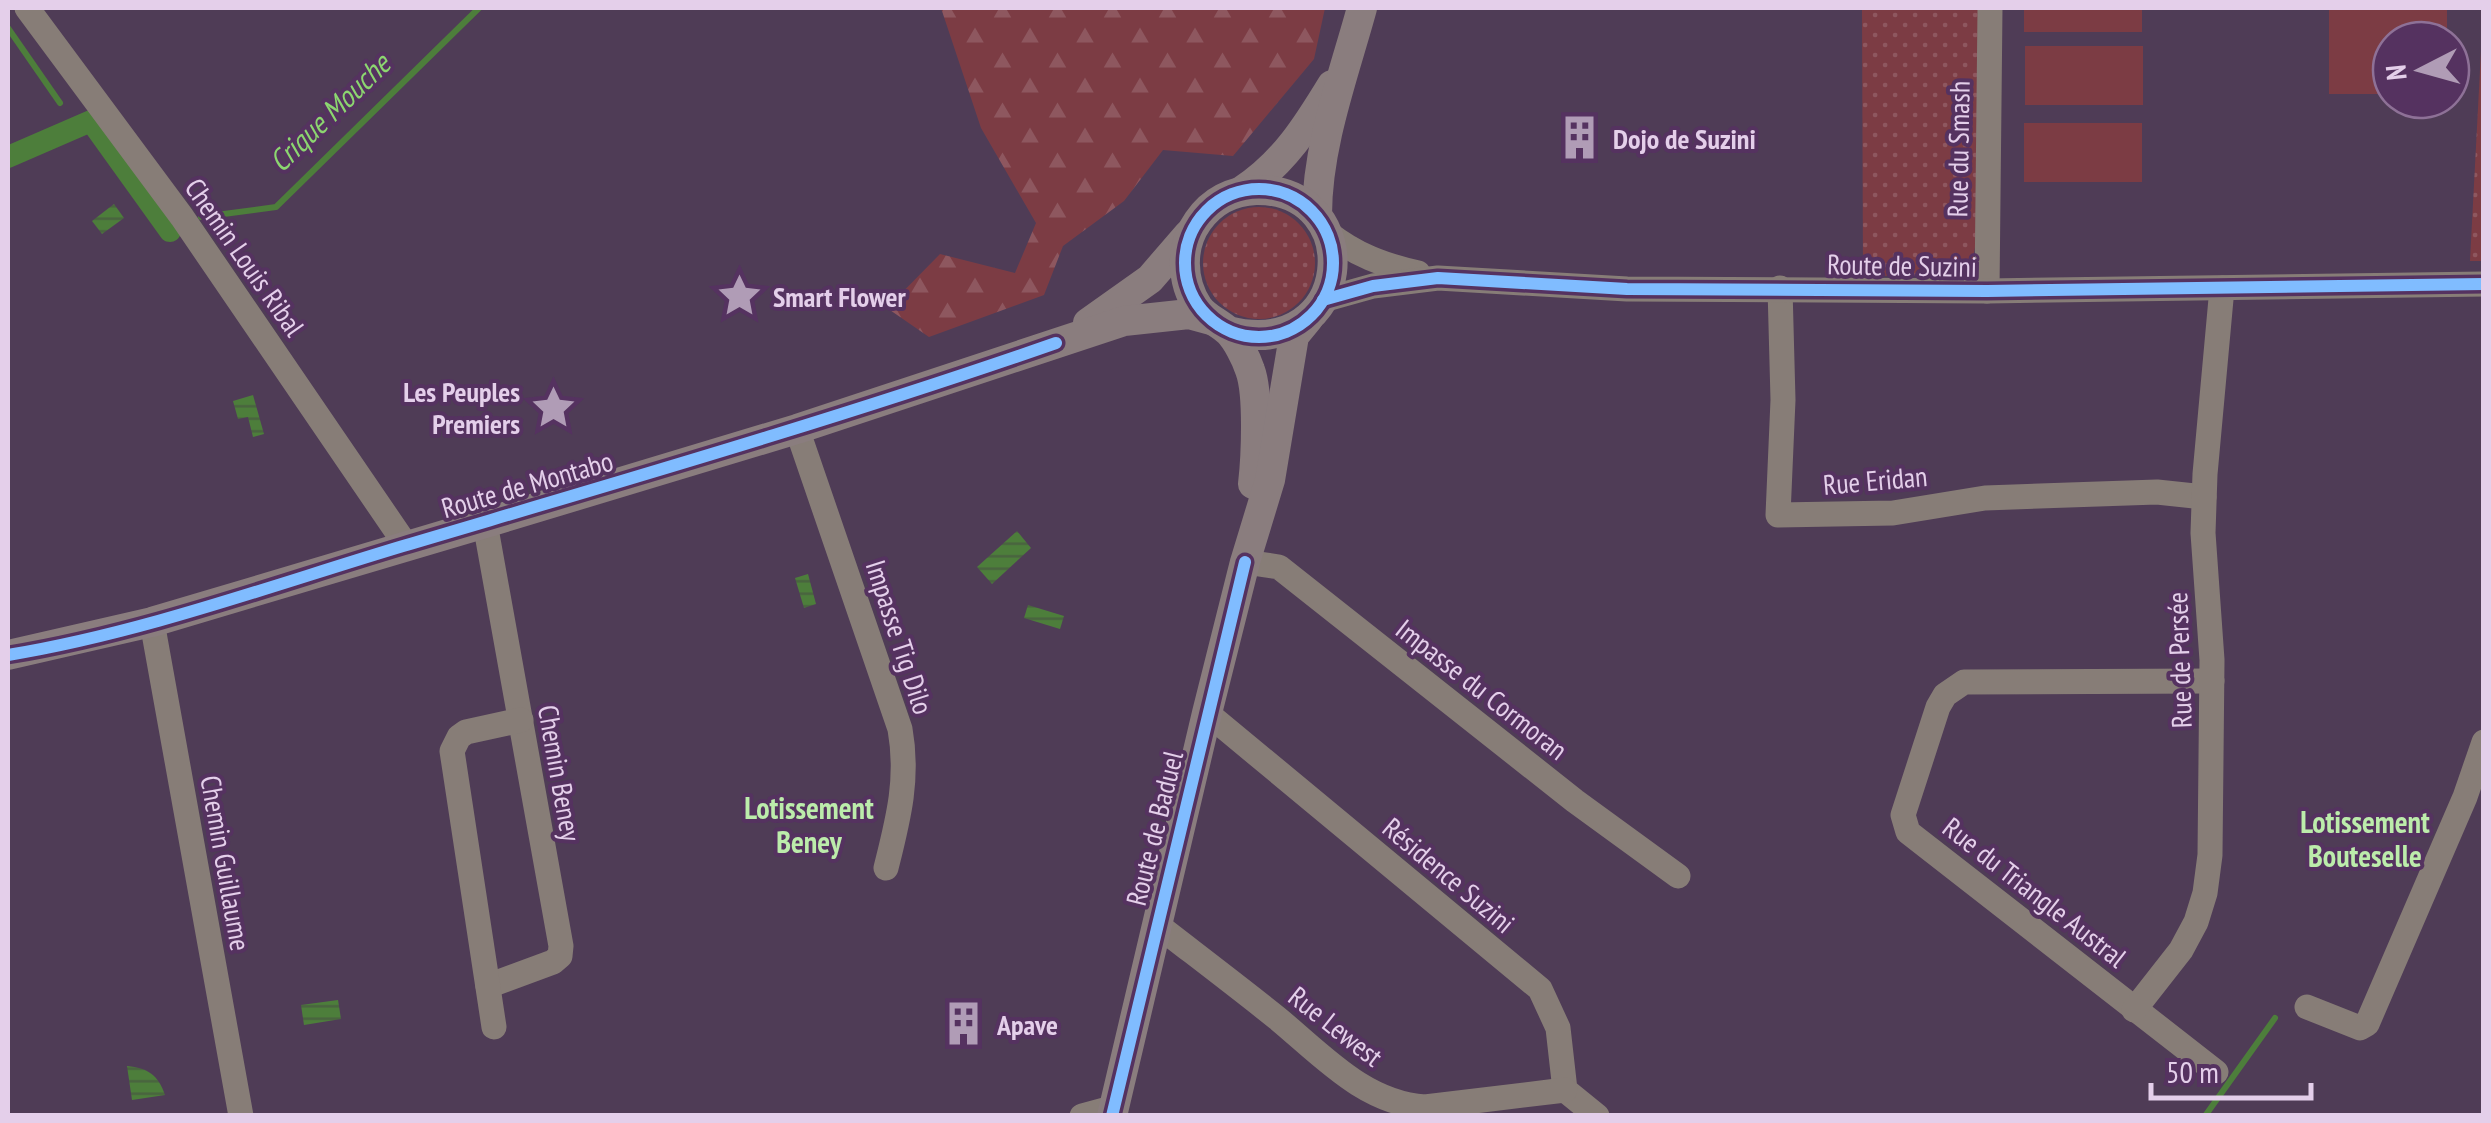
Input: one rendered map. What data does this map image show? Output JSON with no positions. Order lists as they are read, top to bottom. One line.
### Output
{"streets":{"main road":["Route de Montabo","Route de Baduel"],"street":["Rue du Smash","Chemin Louis Ribal","Route de Suzini","Rue Eridan","Impasse Tig Dilo","Rue de Persée","Impasse du Cormoran","Chemin Beney","Chemin Guillaume","Résidence Suzini","Rue du Triangle Austral","Rue Lewest"]},"crossings":[["Rue du Smash","Route de Suzini"],["Chemin Louis Ribal","Route de Montabo"],["Route de Suzini","Rue Eridan"],["Route de Suzini","Route de Montabo"],["Route de Suzini","Rue de Persée"],["Route de Suzini","Route de Baduel"],["Rue Eridan","Rue de Persée"],["Route de Montabo","Impasse Tig Dilo"],["Route de Montabo","Chemin Beney"],["Route de Montabo","Route de Baduel"],["Route de Montabo","Chemin Guillaume"],["Rue de Persée","Rue du Triangle Austral"],["Impasse du Cormoran","Route de Baduel"],["Route de Baduel","Résidence Suzini"],["Route de Baduel","Rue Lewest"],["Résidence Suzini","Rue Lewest"]],"districts":["Lotissement Beney","Lotissement Bouteselle"],"water":["Crique Mouche"],"places":{"building":["Dojo de Suzini","Apave"],"place":["Smart Flower","Les Peuples Premiers"]},"scale_bar":"50 m","north":"left"}
